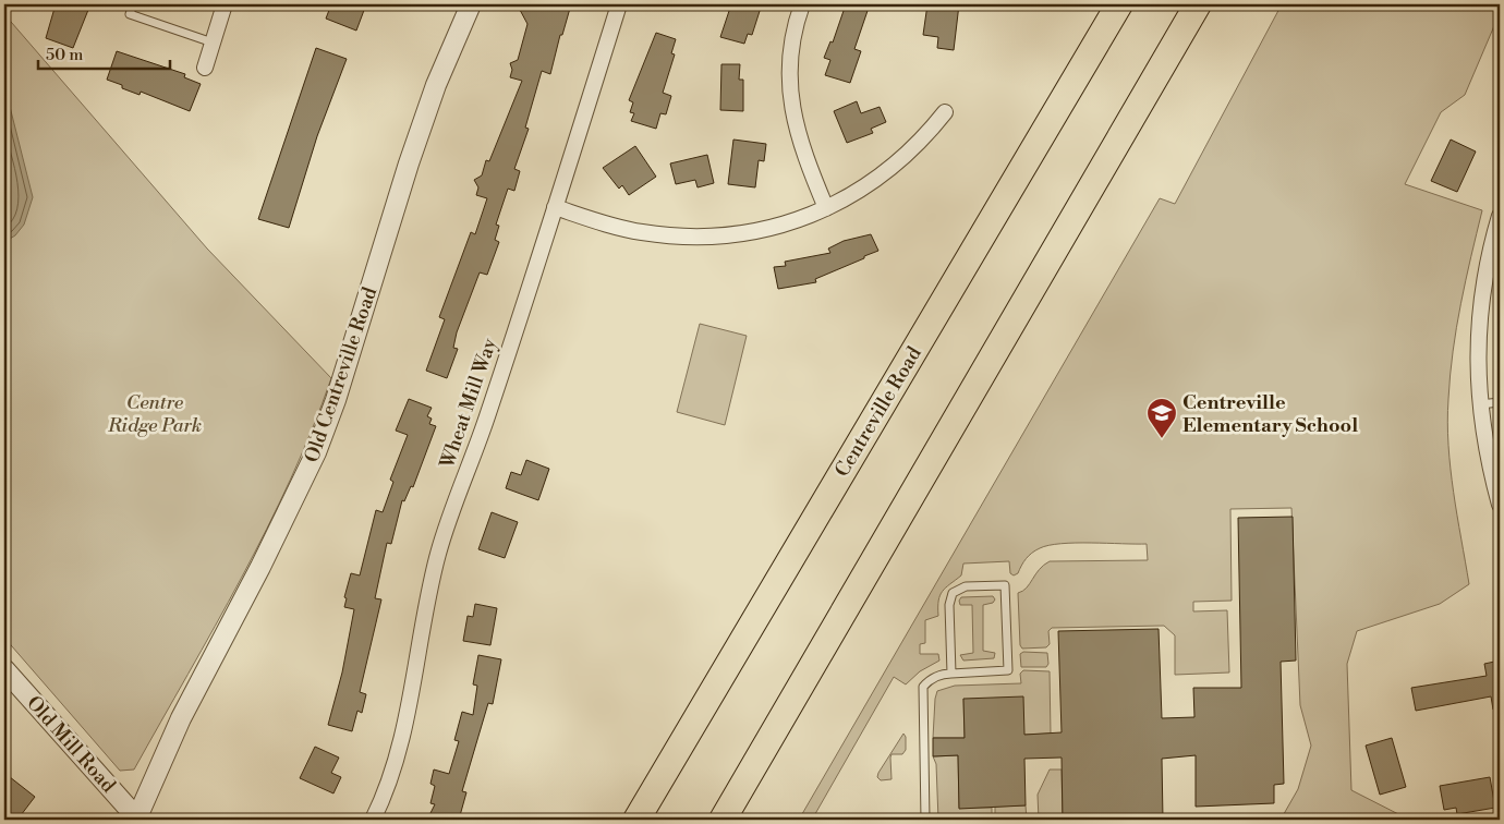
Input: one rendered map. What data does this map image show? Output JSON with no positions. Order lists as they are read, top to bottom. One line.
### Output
{"streets":{"highway":["Centreville Road"],"street":["Old Centreville Road","Wheat Mill Way","Old Mill Road"]},"crossings":[["Old Centreville Road","Old Mill Road"]],"parks":["Centre Ridge Park"],"places":{"school or university":["Centreville Elementary School"]},"scale_bar":"50 m"}
